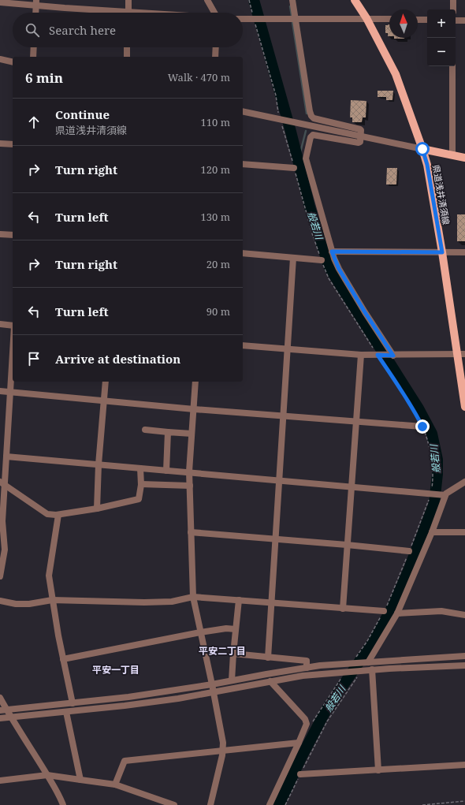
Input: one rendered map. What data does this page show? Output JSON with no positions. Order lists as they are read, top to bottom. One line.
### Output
{"streets":{"main road":["県道浅井清須線"]},"districts":["平安二丁目","平安一丁目"],"water":["般若川"],"north":"top","page":{"map_buttons":["+","−"],"search":"Search here","heading":["6 min","Walk · 470 m"],"list":[["Continue","県道浅井清須線","110 m"],["Turn right","120 m"],["Turn left","130 m"],["Turn right","20 m"],["Turn left","90 m"],"Arrive at destination"]}}
